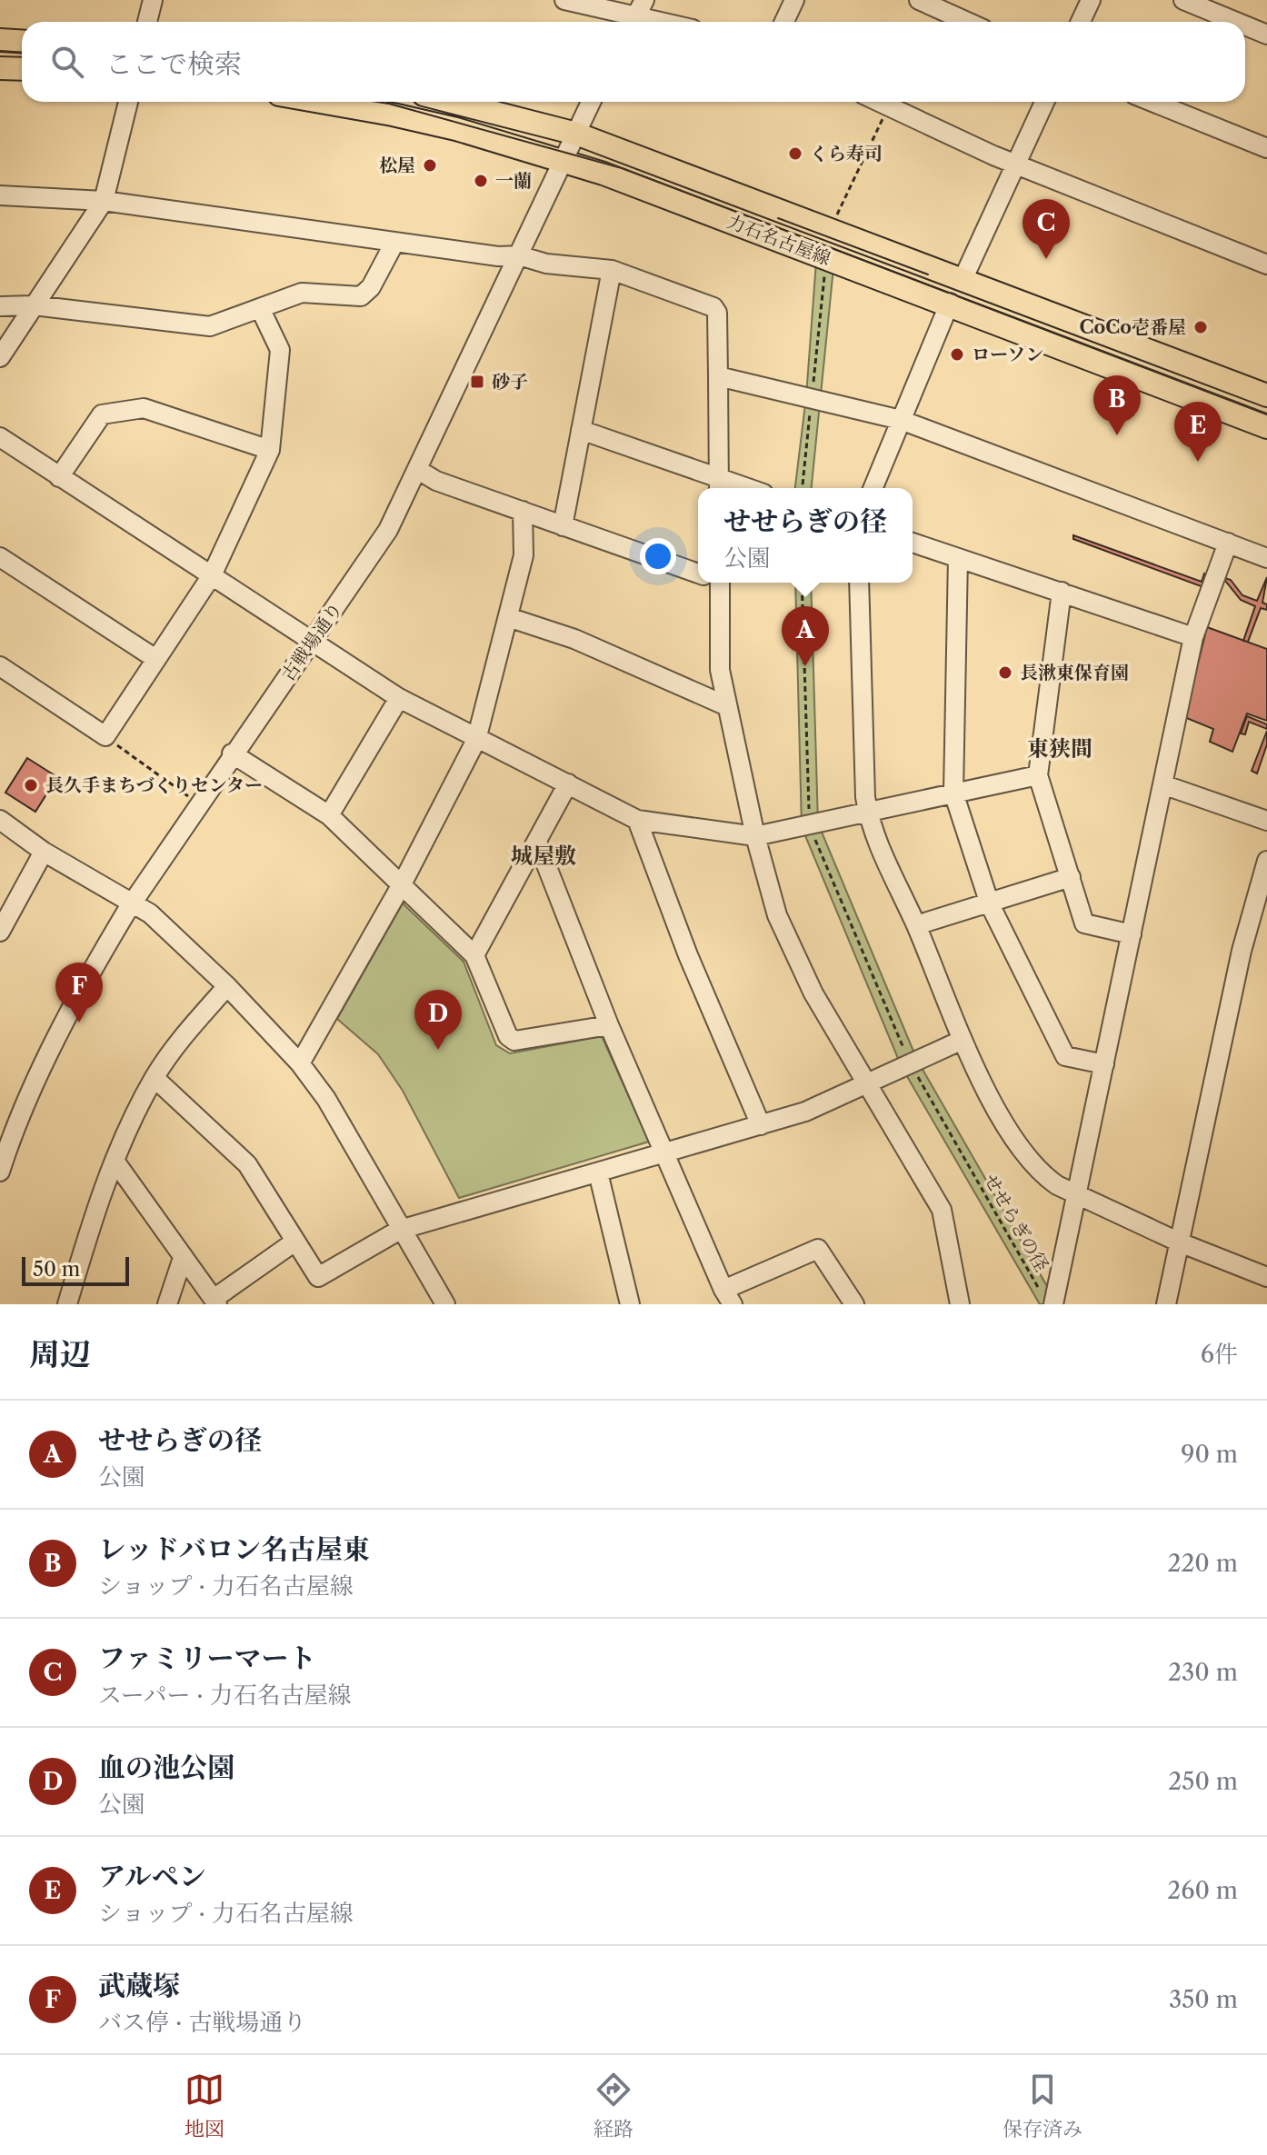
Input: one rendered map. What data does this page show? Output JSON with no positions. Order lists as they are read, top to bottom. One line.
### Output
{"streets":{"main road":["力石名古屋線"],"street":["古戦場通り"],"path":["せせらぎの径"]},"crossings":[["力石名古屋線","古戦場通り"]],"districts":["東狭間","城屋敷"],"places":{"other":["くら寿司","松屋","一蘭","CoCo壱番屋","ローソン","長湫東保育園","長久手まちづくりセンター"],"transit":["砂子"]},"scale_bar":"50 m","page":{"search":"ここで検索","pins":["C","B","E","A","F","D"],"popup":["せせらぎの径","公園"],"scale":"50 m","heading":["周辺","6件"],"list":[{"mark":"A","name":"せせらぎの径","note":"公園","value":"90 m"},{"mark":"B","name":"レッドバロン名古屋東","note":"ショップ · 力石名古屋線","value":"220 m"},{"mark":"C","name":"ファミリーマート","note":"スーパー · 力石名古屋線","value":"230 m"},{"mark":"D","name":"血の池公園","note":"公園","value":"250 m"},{"mark":"E","name":"アルペン","note":"ショップ · 力石名古屋線","value":"260 m"},{"mark":"F","name":"武蔵塚","note":"バス停 · 古戦場通り","value":"350 m"}],"nav":["地図","経路","保存済み"]}}
